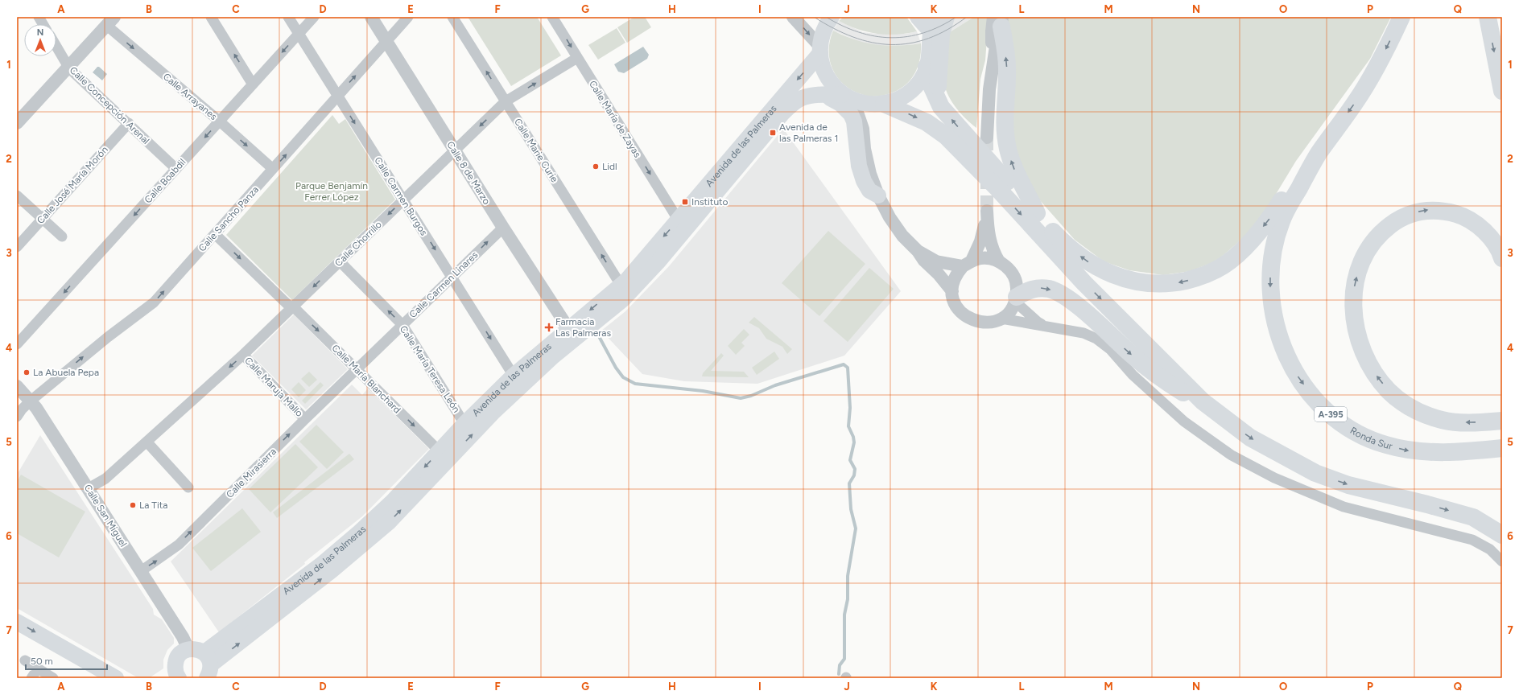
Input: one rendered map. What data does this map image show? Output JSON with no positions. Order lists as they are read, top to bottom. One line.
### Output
{"streets":{"highway":["A-395","Ronda Sur"],"main road":["Avenida de las Palmeras"],"street":["Calle Arrayanes","Calle Concepción Arenal","Calle María de Zayas","Calle Marie Curie","Calle 8 de Marzo","Calle Boabdil","Calle José María Morón","Calle Carmen Burgos","Calle Sancho Panza","Calle Chorrillo","Calle Carmen Linares","Calle María Teresa León","Calle María Blanchard","Calle Maruja Mallo","Calle Mirasierra","Calle San Miguel"]},"crossings":[["Calle Arrayanes","Calle Boabdil"],["Calle Arrayanes","Calle Sancho Panza"],["Calle Concepción Arenal","Calle Boabdil"],["Calle Concepción Arenal","Calle José María Morón"],["Calle María de Zayas","Avenida de las Palmeras"],["Calle María de Zayas","Calle Chorrillo"],["Avenida de las Palmeras","Calle Marie Curie"],["Avenida de las Palmeras","Calle 8 de Marzo"],["Avenida de las Palmeras","Calle Carmen Burgos"],["Avenida de las Palmeras","Calle María Teresa León"],["Avenida de las Palmeras","Calle María Blanchard"],["Calle Marie Curie","Calle Chorrillo"],["Calle 8 de Marzo","Calle Sancho Panza"],["Calle 8 de Marzo","Calle Chorrillo"],["Calle 8 de Marzo","Calle Carmen Linares"],["Calle Boabdil","Calle Carmen Burgos"],["Calle Carmen Burgos","Calle Sancho Panza"],["Calle Carmen Burgos","Calle Chorrillo"],["Calle Carmen Burgos","Calle Carmen Linares"],["Calle Sancho Panza","Calle María Blanchard"],["Calle Sancho Panza","Calle San Miguel"],["Calle Chorrillo","Calle María Teresa León"],["Calle Chorrillo","Calle María Blanchard"],["Calle Chorrillo","Calle Maruja Mallo"],["Calle Chorrillo","Calle San Miguel"],["Calle Carmen Linares","Calle María Teresa León"],["Calle Carmen Linares","Calle María Blanchard"],["Calle Carmen Linares","Calle Mirasierra"],["Calle María Blanchard","Calle Mirasierra"],["Calle Maruja Mallo","Calle Mirasierra"],["Calle Mirasierra","Calle San Miguel"]],"one_way":["Calle María de Zayas","Calle Marie Curie","Calle Boabdil","Calle Carmen Burgos","Calle Sancho Panza","Calle María Teresa León","Calle María Blanchard","Calle Mirasierra"],"parks":["Parque Benjamín Ferrer López"],"places":{"transit":["Avenida de las Palmeras 1","Instituto"],"other":["Lidl","La Abuela Pepa","La Tita"],"health":["Farmacia Las Palmeras"]},"scale_bar":"50 m","north":"top","grid":{"columns":["A","B","C","D","E","F","G","H","I","J","K","L","M","N","O","P","Q"],"rows":["1","2","3","4","5","6","7"]}}
